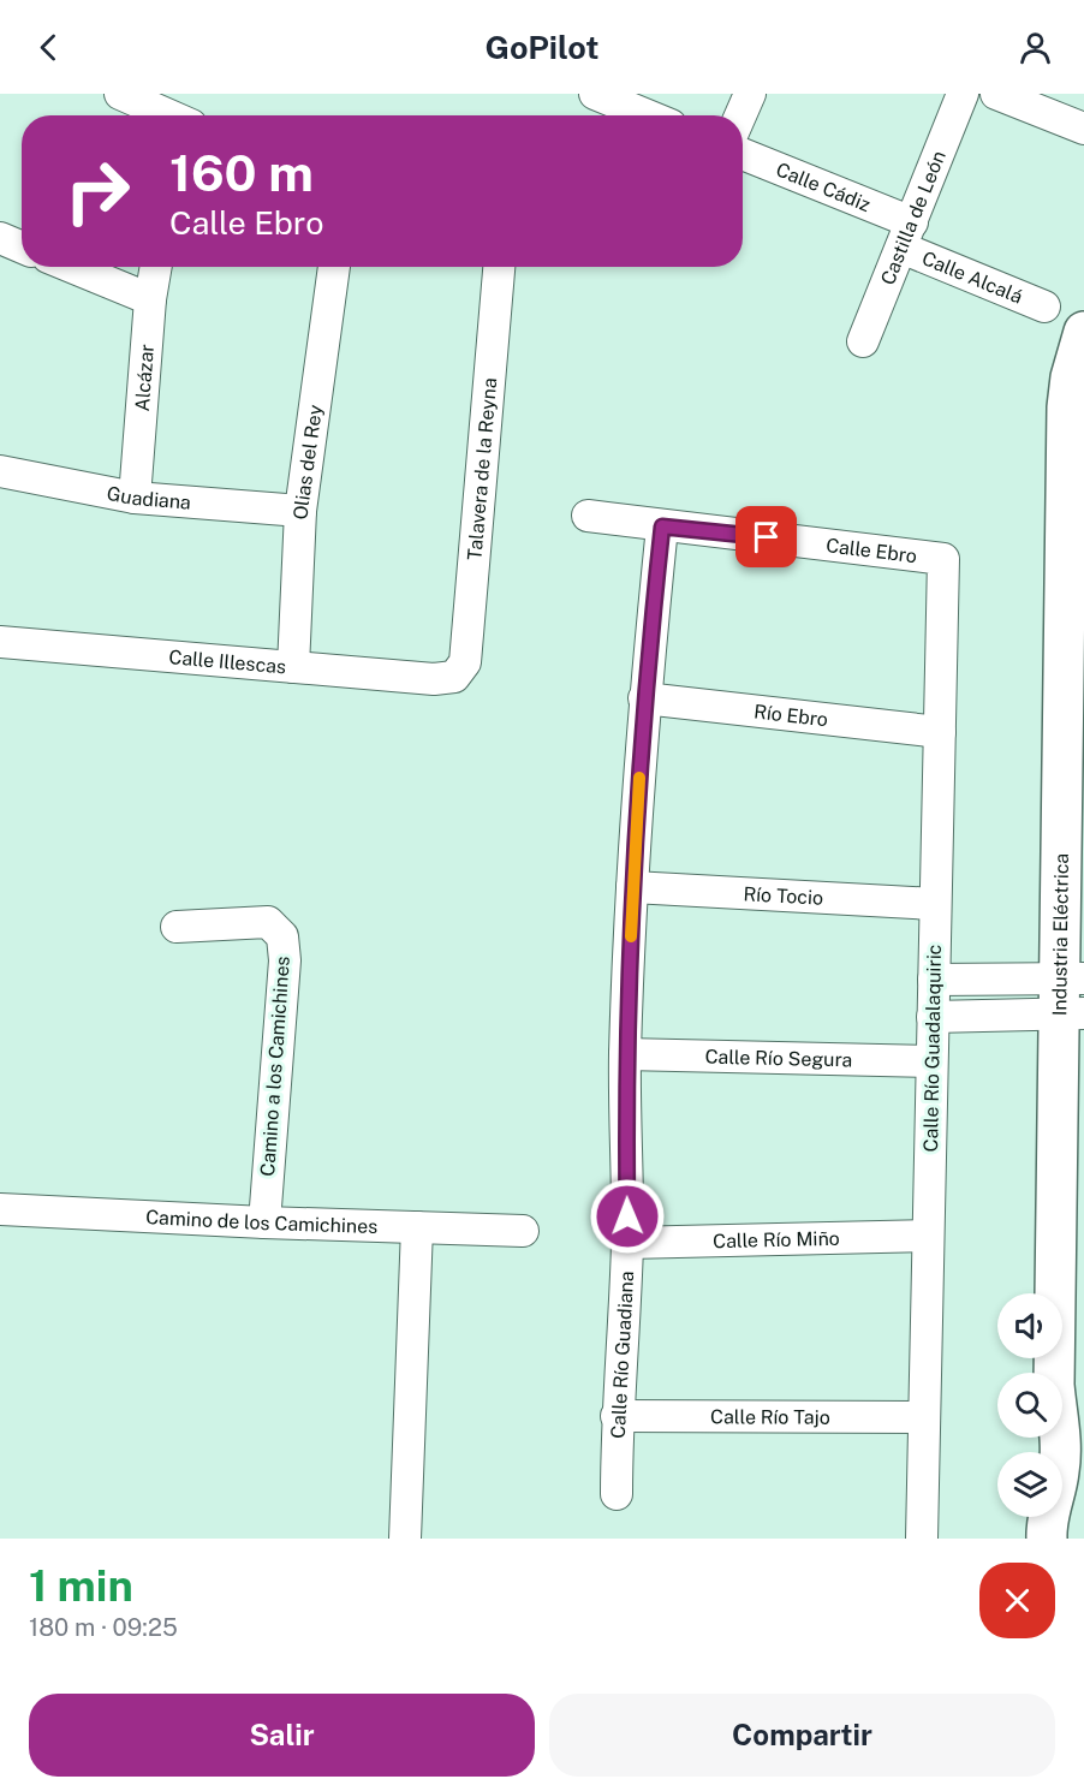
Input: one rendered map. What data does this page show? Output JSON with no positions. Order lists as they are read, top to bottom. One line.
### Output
{"streets":{"street":["Calle Cádiz","Castilla de León","Calle Alcalá","Alcázar","Olias del Rey","Talavera de la Reyna","Guadiana","Calle Ebro","Calle Illescas","Río Ebro","Río Tocio","Industria Eléctrica","Calle Río Guadalaquiric","Calle Río Segura","Camino a los Camichines","Camino de los Camichines","Calle Río Miño","Calle Río Guadiana","Calle Río Tajo"]},"crossings":[["Calle Cádiz","Castilla de León"],["Calle Cádiz","Calle Alcalá"],["Castilla de León","Calle Alcalá"],["Alcázar","Guadiana"],["Olias del Rey","Guadiana"],["Olias del Rey","Calle Illescas"],["Talavera de la Reyna","Calle Illescas"],["Calle Ebro","Calle Río Guadalaquiric"],["Calle Ebro","Calle Río Guadiana"],["Río Ebro","Calle Río Guadalaquiric"],["Río Ebro","Calle Río Guadiana"],["Río Tocio","Calle Río Guadalaquiric"],["Río Tocio","Calle Río Guadiana"],["Calle Río Guadalaquiric","Calle Río Segura"],["Calle Río Guadalaquiric","Calle Río Miño"],["Calle Río Guadalaquiric","Calle Río Tajo"],["Calle Río Segura","Calle Río Guadiana"],["Camino a los Camichines","Camino de los Camichines"],["Calle Río Miño","Calle Río Guadiana"],["Calle Río Guadiana","Calle Río Tajo"]],"page":{"header":"GoPilot","turn":["160 m","Calle Ebro"],"heading":["1 min","180 m · 09:25"],"buttons":["Salir","Compartir"]}}
